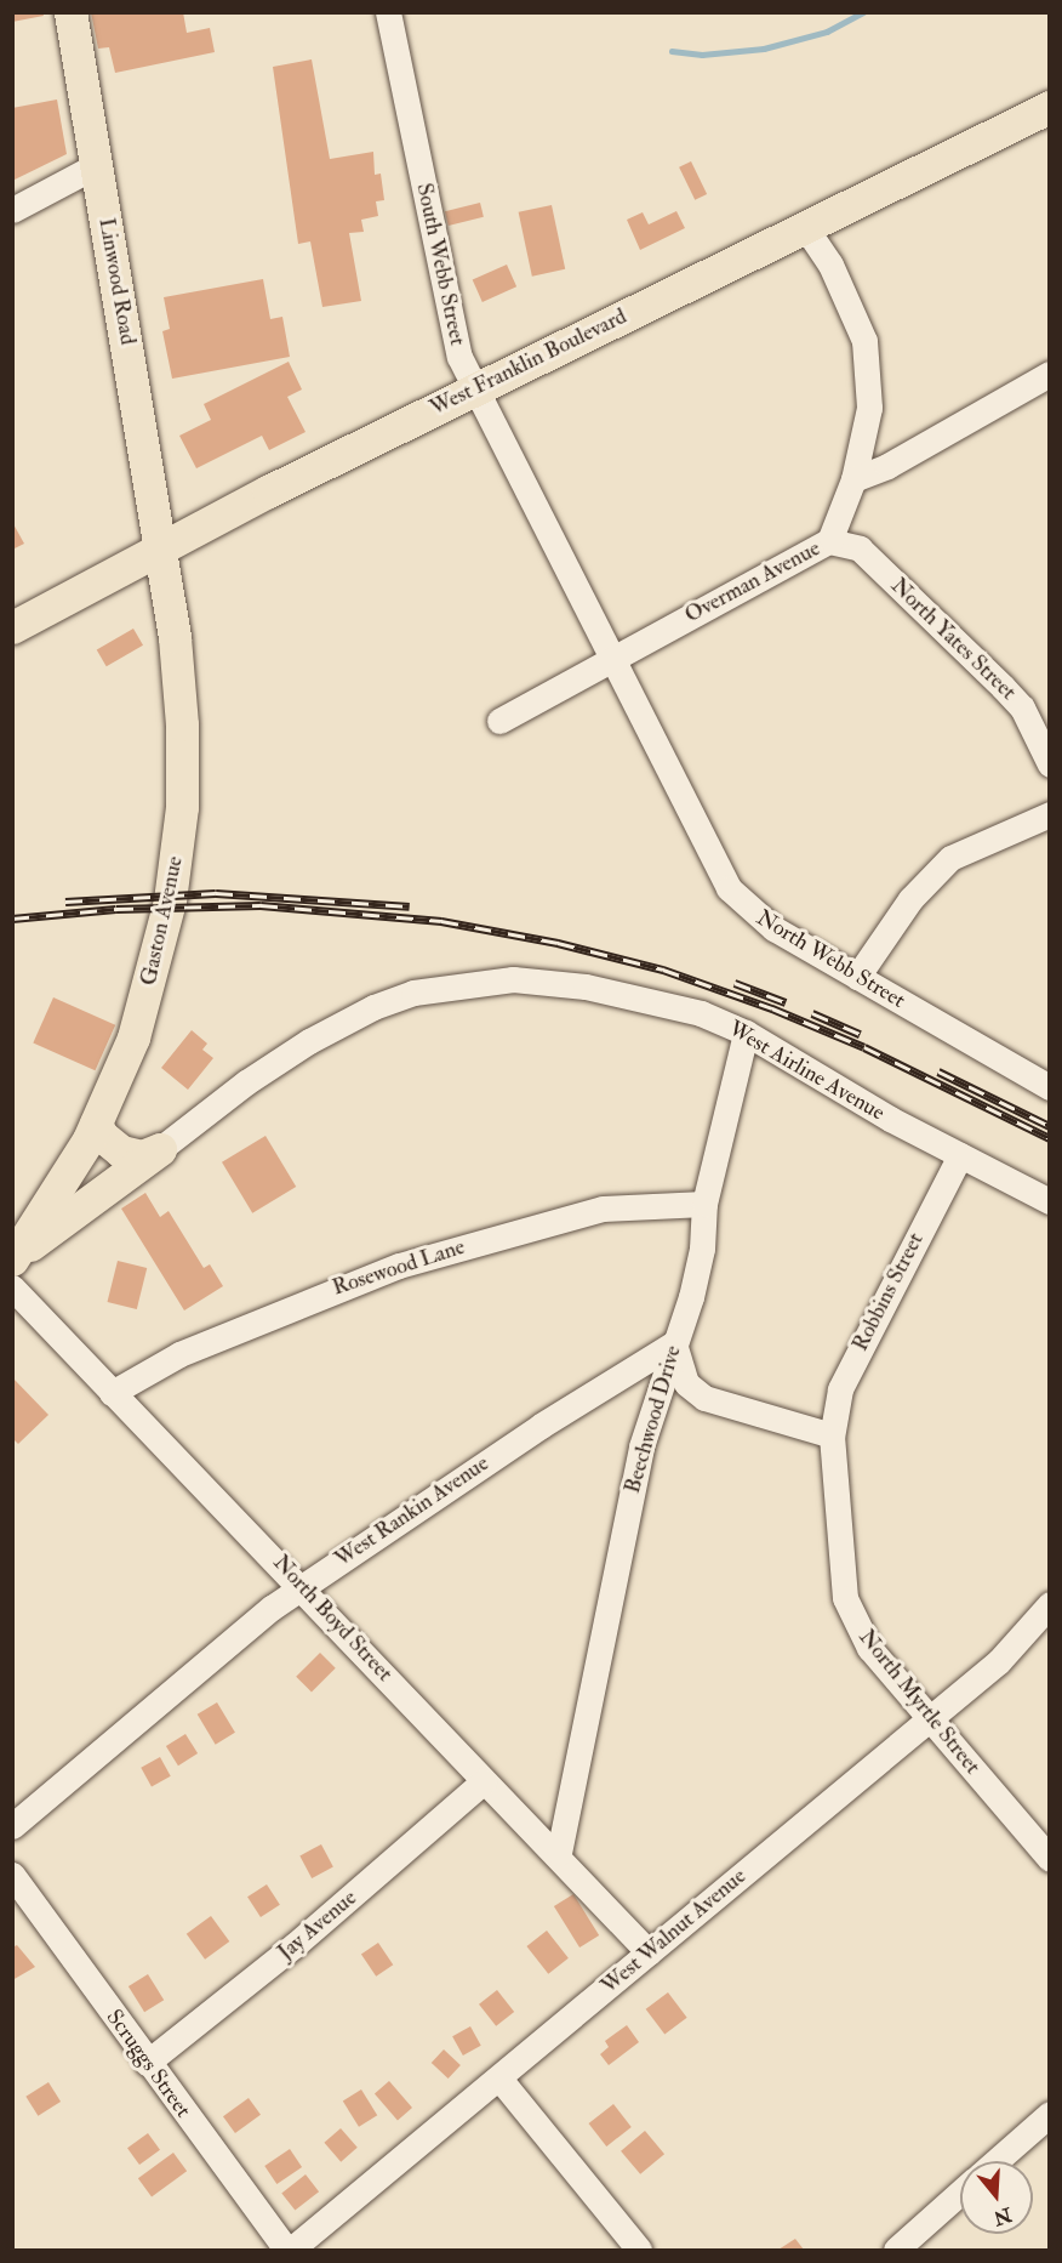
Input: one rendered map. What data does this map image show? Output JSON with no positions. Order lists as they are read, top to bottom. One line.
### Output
{"streets":{"main road":["Linwood Road","West Franklin Boulevard","Gaston Avenue"],"street":["South Webb Street","Overman Avenue","North Yates Street","North Webb Street","West Airline Avenue","Rosewood Lane","Robbins Street","Beechwood Drive","West Rankin Avenue","North Boyd Street","North Myrtle Street","Jay Avenue","West Walnut Avenue","Scruggs Street"]},"crossings":[["South Webb Street","West Franklin Boulevard"],["South Webb Street","Overman Avenue"],["South Webb Street","North Webb Street"],["Linwood Road","West Franklin Boulevard"],["Linwood Road","Gaston Avenue"],["West Franklin Boulevard","Overman Avenue"],["West Franklin Boulevard","Gaston Avenue"],["Overman Avenue","North Yates Street"],["Overman Avenue","North Webb Street"],["Gaston Avenue","North Boyd Street"],["West Airline Avenue","Robbins Street"],["West Airline Avenue","Beechwood Drive"],["Rosewood Lane","Beechwood Drive"],["Rosewood Lane","North Boyd Street"],["Robbins Street","North Myrtle Street"],["Beechwood Drive","West Rankin Avenue"],["Beechwood Drive","North Boyd Street"],["West Rankin Avenue","North Boyd Street"],["North Boyd Street","Jay Avenue"],["North Boyd Street","West Walnut Avenue"],["North Myrtle Street","West Walnut Avenue"],["Jay Avenue","Scruggs Street"],["West Walnut Avenue","Scruggs Street"]],"north":"bottom"}
